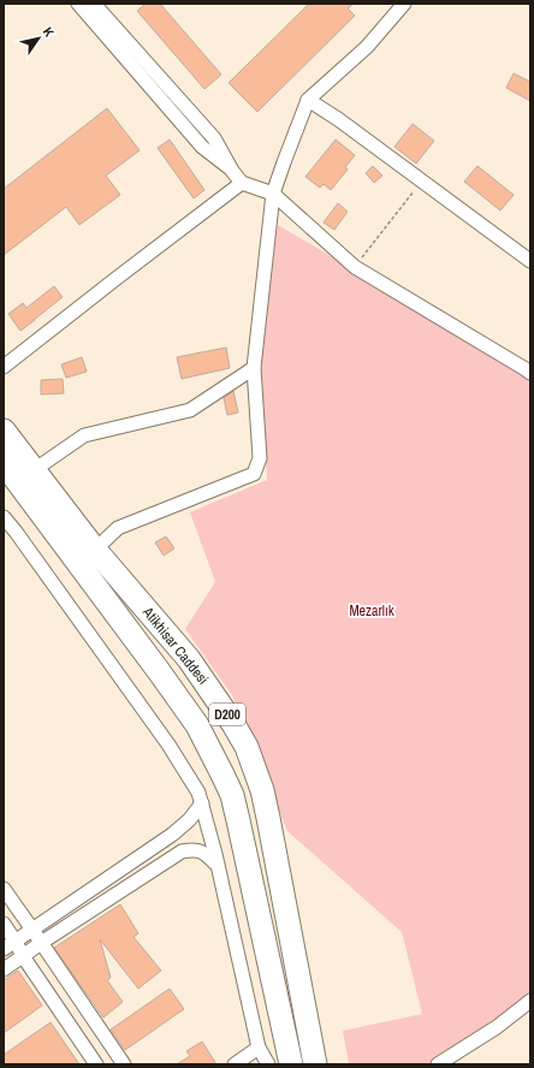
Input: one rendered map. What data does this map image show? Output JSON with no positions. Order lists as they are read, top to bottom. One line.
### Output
{"streets":{"highway":["Atikhisar Caddesi","D200"]},"parks":["Mezarlık"],"north":"top right"}
